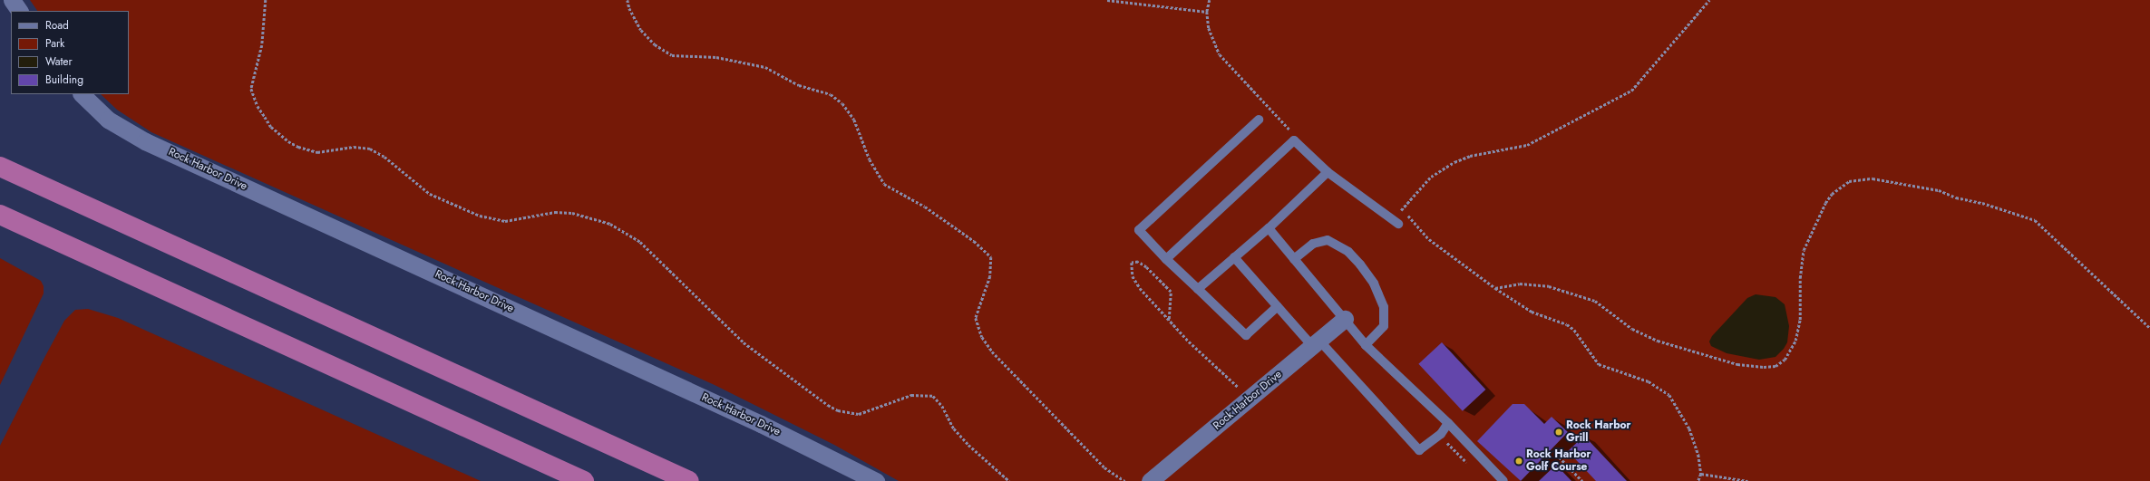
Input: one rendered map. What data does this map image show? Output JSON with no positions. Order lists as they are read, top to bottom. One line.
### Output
{"streets":{"street":["Rock Harbor Drive"]},"places":["Rock Harbor Grill","Rock Harbor Golf Course"],"legend":["Road","Park","Water","Building"]}
